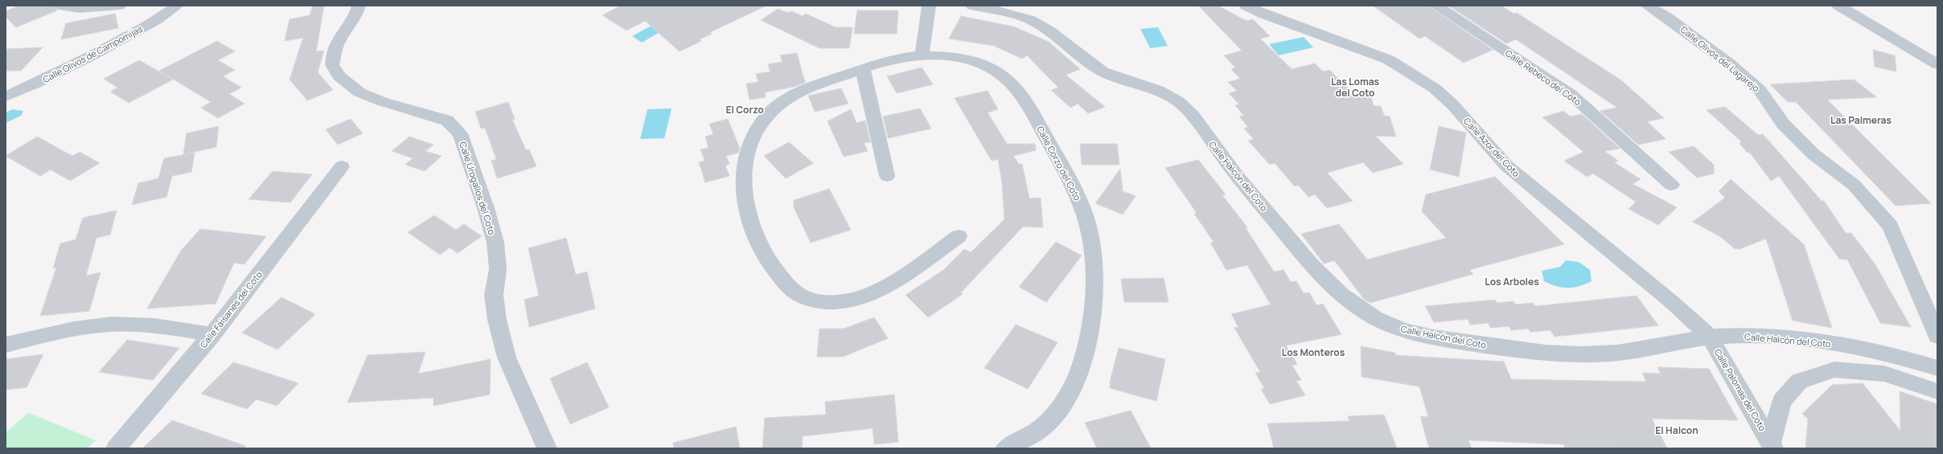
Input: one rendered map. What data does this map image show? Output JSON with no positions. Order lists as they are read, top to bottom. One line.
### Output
{"streets":{"street":["Calle Olivos de Campomijas","Calle Olivos del Lagarejo","Calle Rebeco del Coto","Calle Azor del Coto","Calle Corzo del Coto","Calle Halcón del Coto","Calle Urogallos del Coto","Calle Faisanes del Coto","Calle Palomas del Coto"]},"crossings":[["Calle Azor del Coto","Calle Halcón del Coto"],["Calle Azor del Coto","Calle Palomas del Coto"],["Calle Halcón del Coto","Calle Palomas del Coto"]],"districts":["Las Lomas del Coto","El Corzo","Las Palmeras","Los Arboles","Los Monteros","El Halcon"]}
